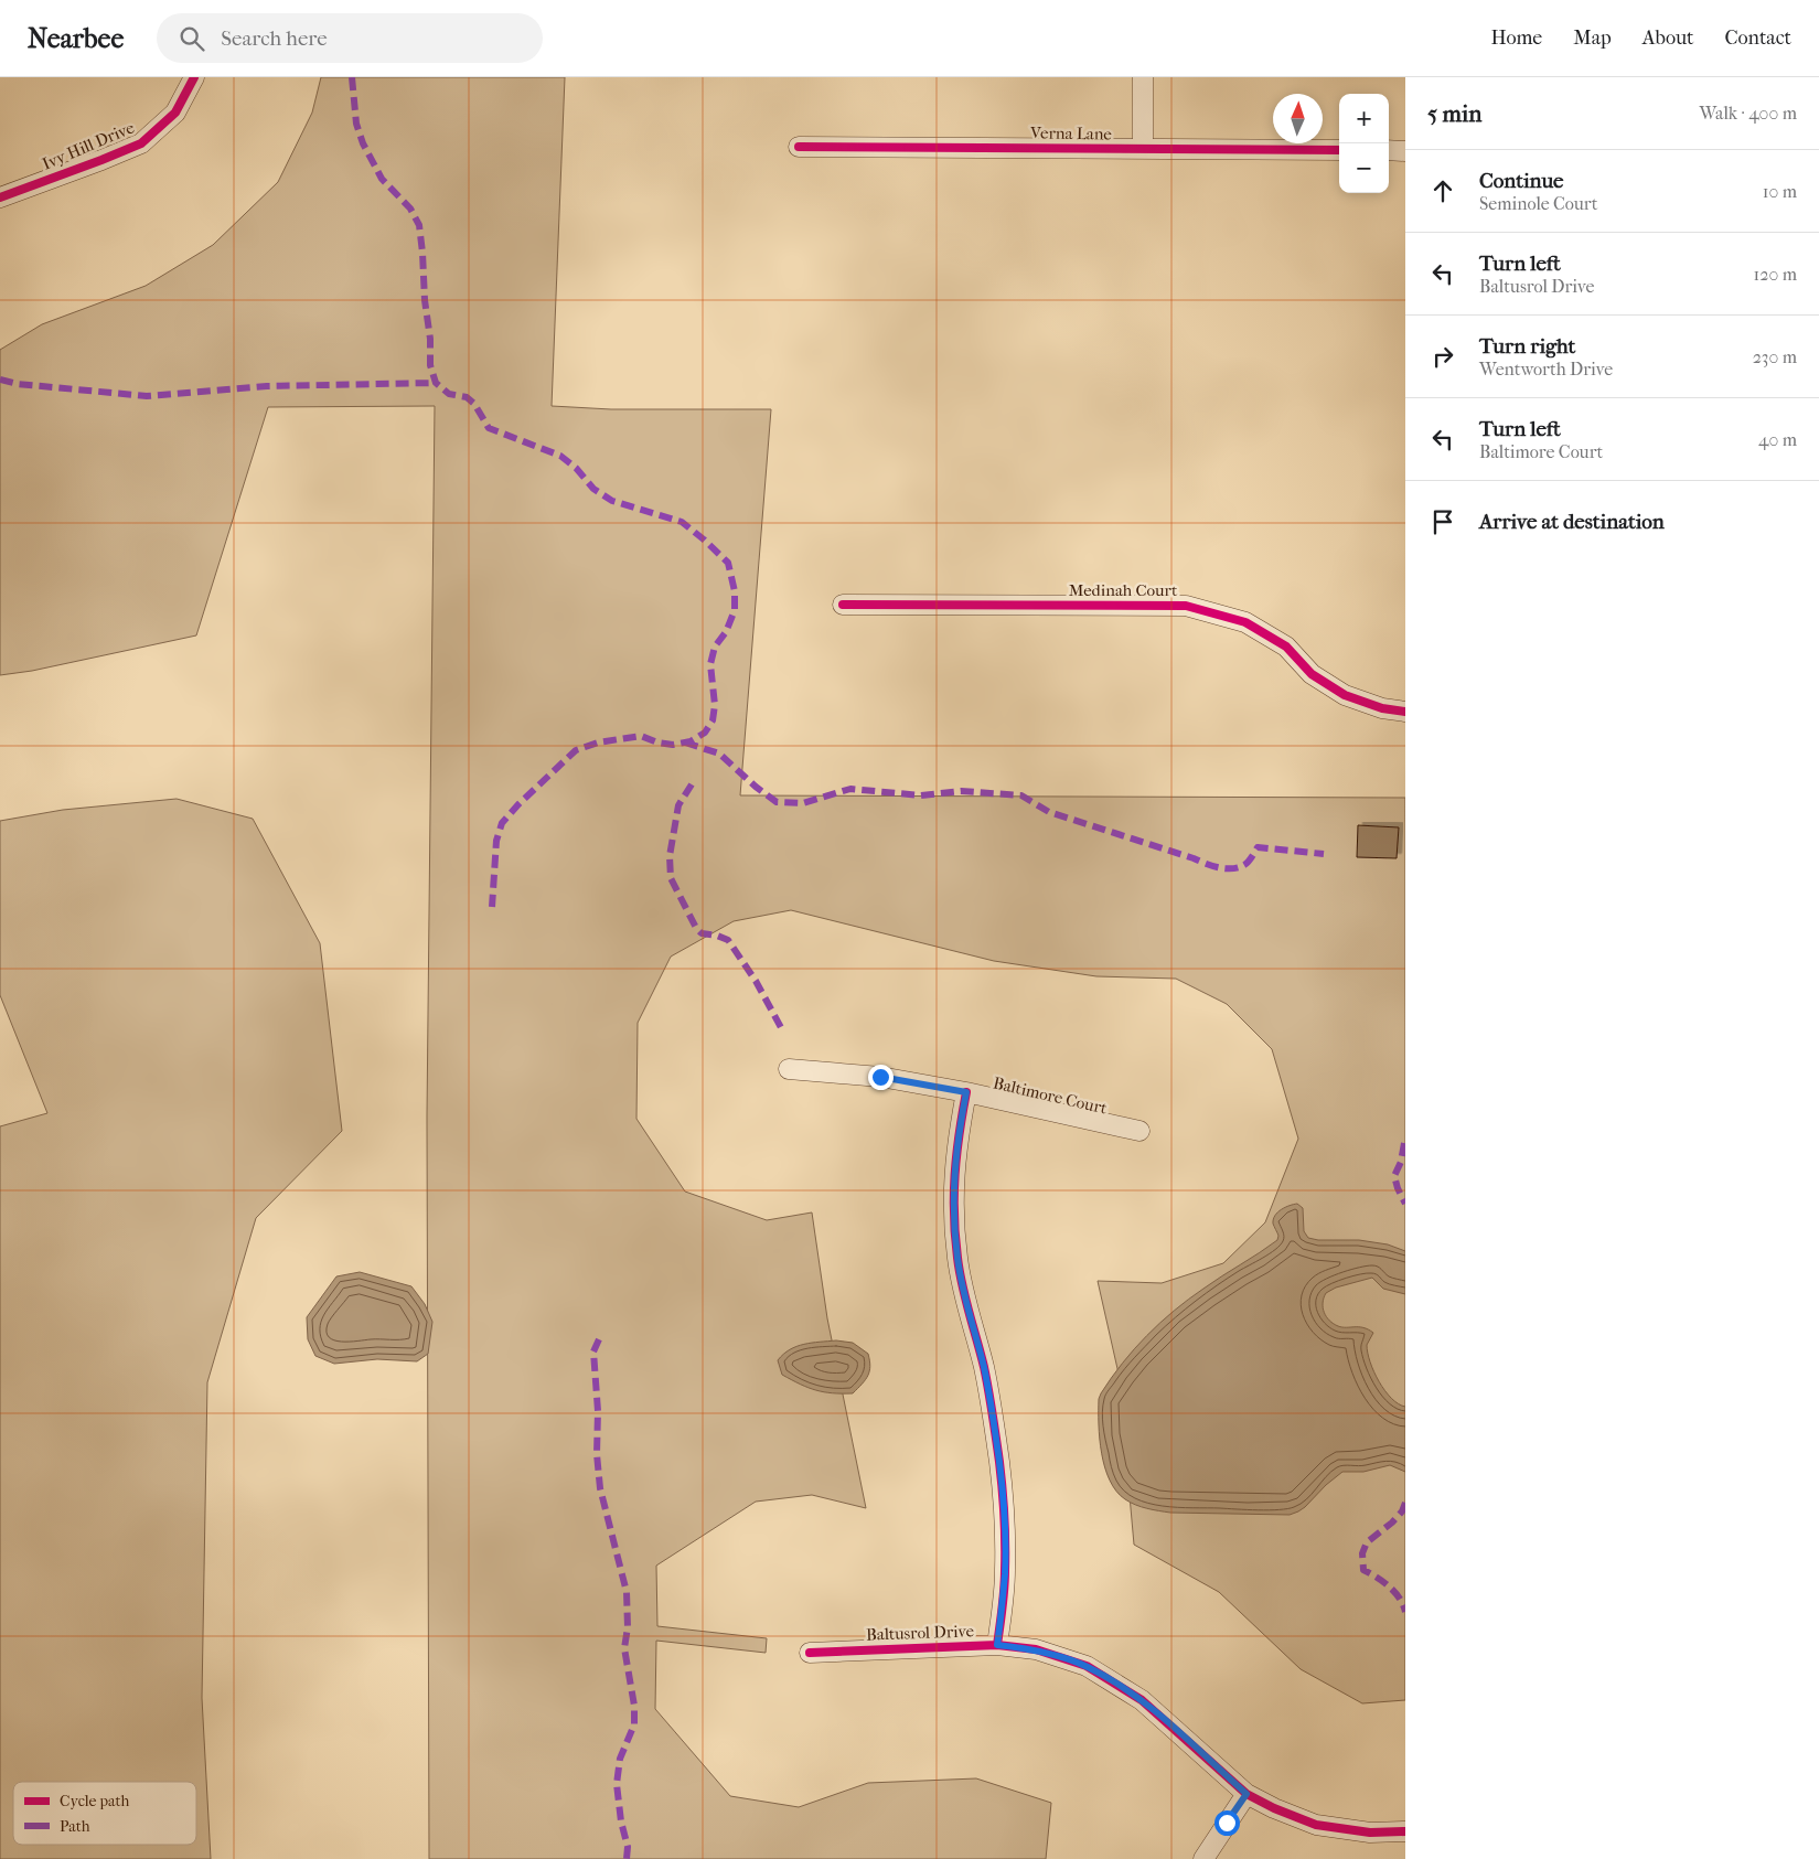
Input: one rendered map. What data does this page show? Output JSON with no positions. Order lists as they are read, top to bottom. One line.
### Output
{"streets":{"street":["Verna Lane","Ivy Hill Drive","Medinah Court","Baltimore Court","Baltusrol Drive"]},"legend":["Cycle path","Path"],"north":"top","page":{"header":"Nearbee","search":"Search here","nav":["Home","Map","About","Contact"],"heading":["5 min","Walk · 400 m"],"map_buttons":["+","−"],"list":[["Continue","Seminole Court","10 m"],["Turn left","Baltusrol Drive","120 m"],["Turn right","Wentworth Drive","230 m"],["Turn left","Baltimore Court","40 m"],"Arrive at destination"]}}
